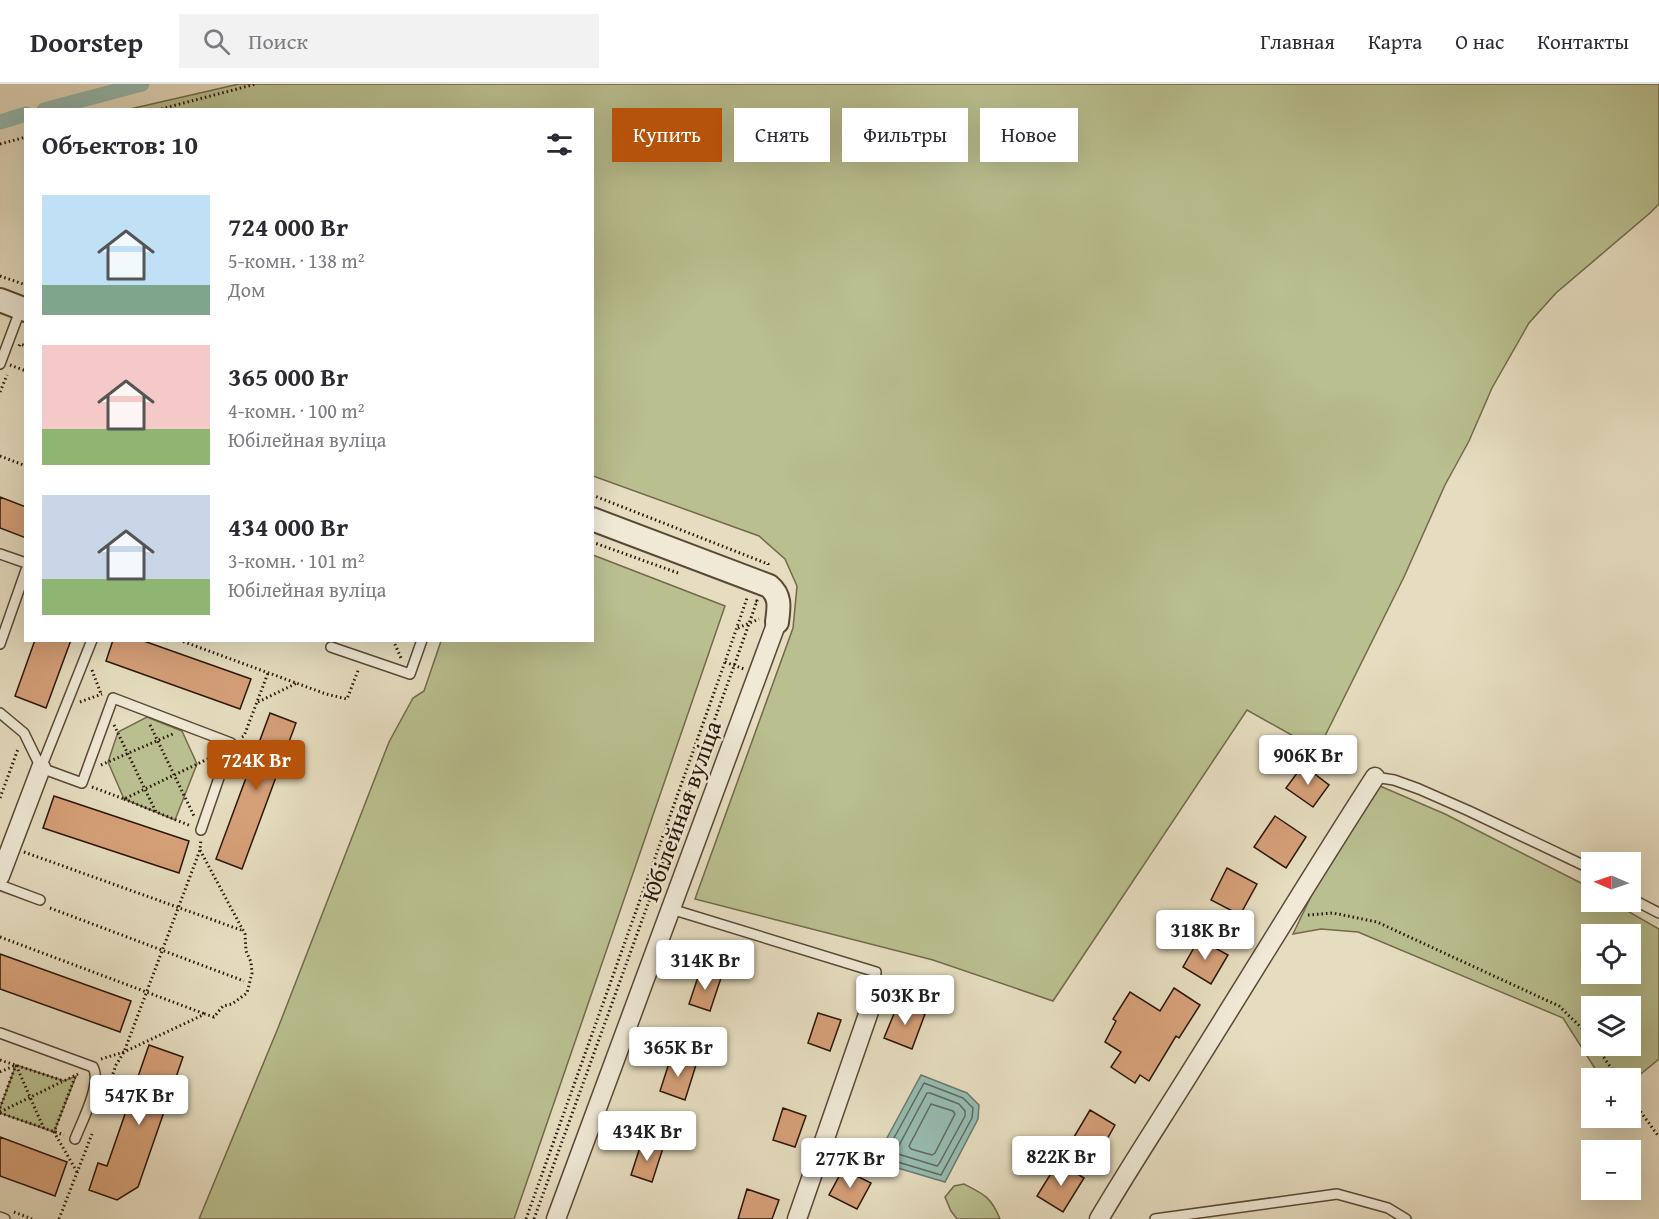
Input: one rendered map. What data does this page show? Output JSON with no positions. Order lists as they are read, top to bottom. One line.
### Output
{"streets":{"street":["Юбілейная вуліца"]},"north":"left","page":{"header":"Doorstep","search":"Поиск","nav":["Главная","Карта","О нас","Контакты"],"chip":["Купить","Снять","Фильтры","Новое"],"heading":"Объектов: 10","list":[{"name":"724 000 Br","note":"5-комн. · 138 m² · Дом"},{"name":"365 000 Br","note":"4-комн. · 100 m² · Юбілейная вуліца"},{"name":"434 000 Br","note":"3-комн. · 101 m² · Юбілейная вуліца"}],"price":["906K Br","724K Br","318K Br","314K Br","503K Br","365K Br","547K Br","434K Br","822K Br","277K Br"],"map_buttons":["+","−"]}}
